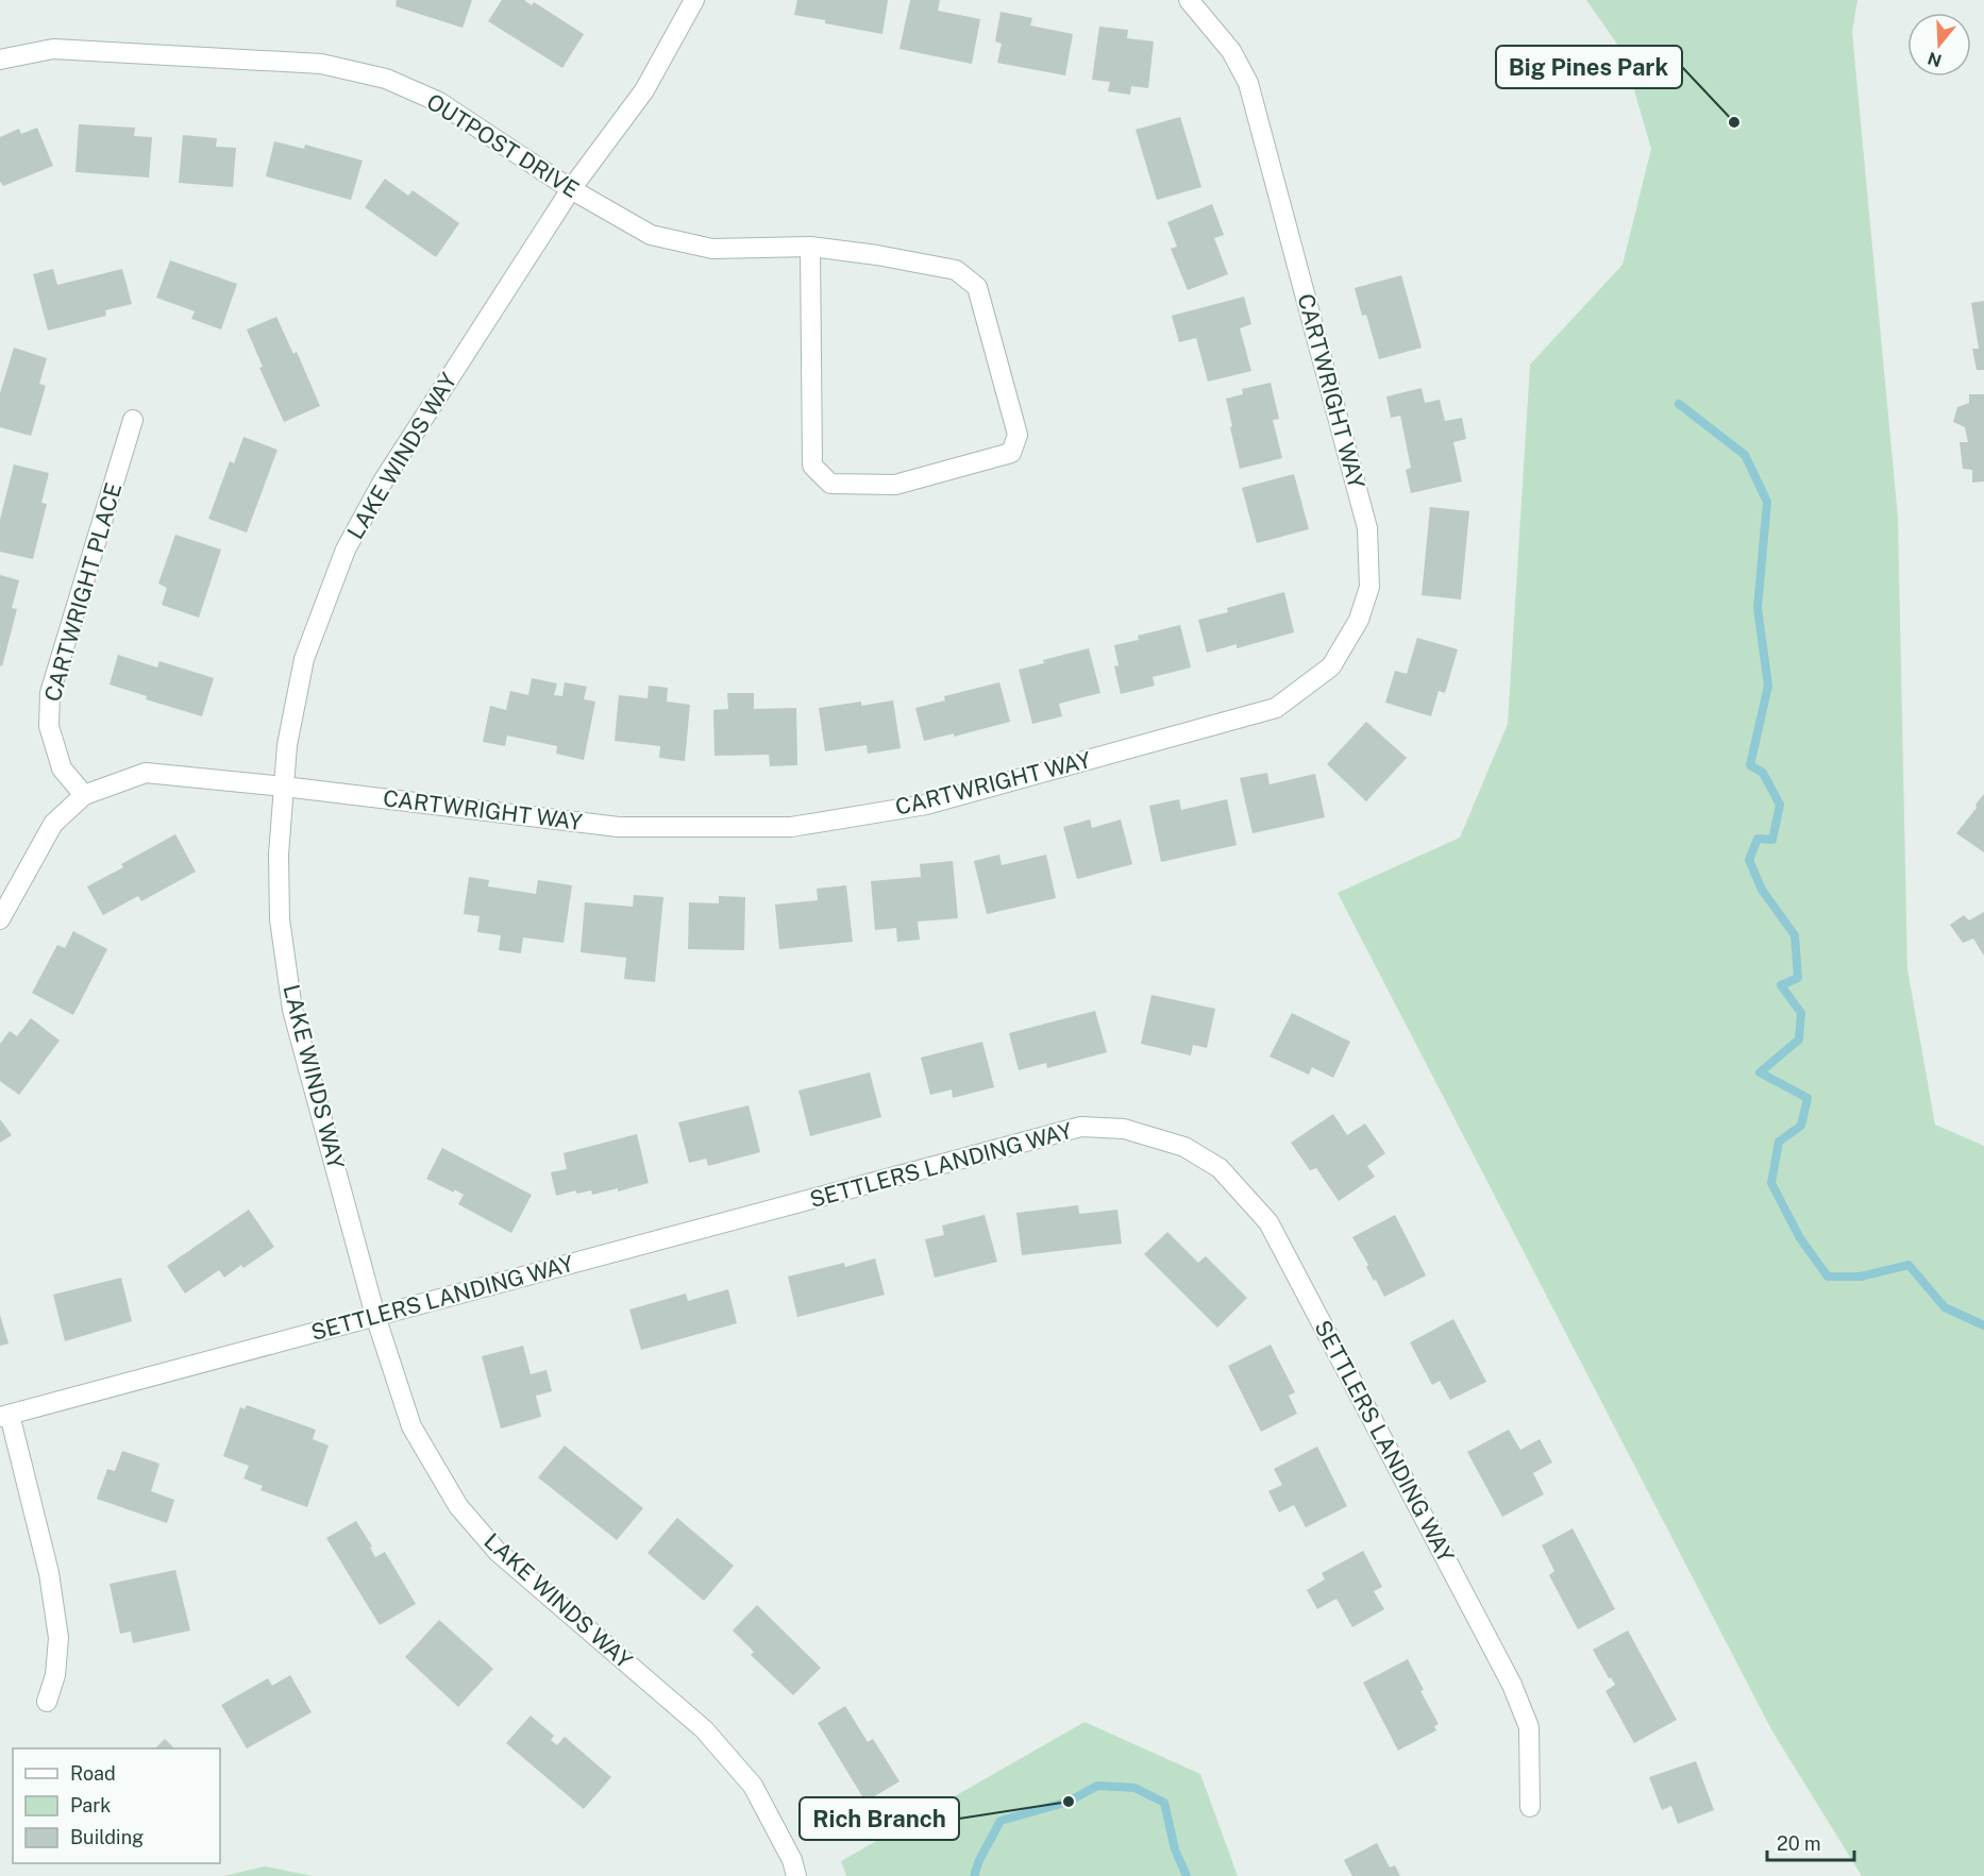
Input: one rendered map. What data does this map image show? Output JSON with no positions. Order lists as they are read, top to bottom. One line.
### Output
{"streets":{"street":["OUTPOST DRIVE","CARTWRIGHT WAY","LAKE WINDS WAY","CARTWRIGHT PLACE","SETTLERS LANDING WAY"]},"crossings":[["OUTPOST DRIVE","LAKE WINDS WAY"],["CARTWRIGHT WAY","LAKE WINDS WAY"],["CARTWRIGHT WAY","CARTWRIGHT PLACE"],["LAKE WINDS WAY","SETTLERS LANDING WAY"]],"places":["Big Pines Park","Rich Branch"],"legend":["Road","Park","Building"],"scale_bar":"20 m","north":"bottom"}
